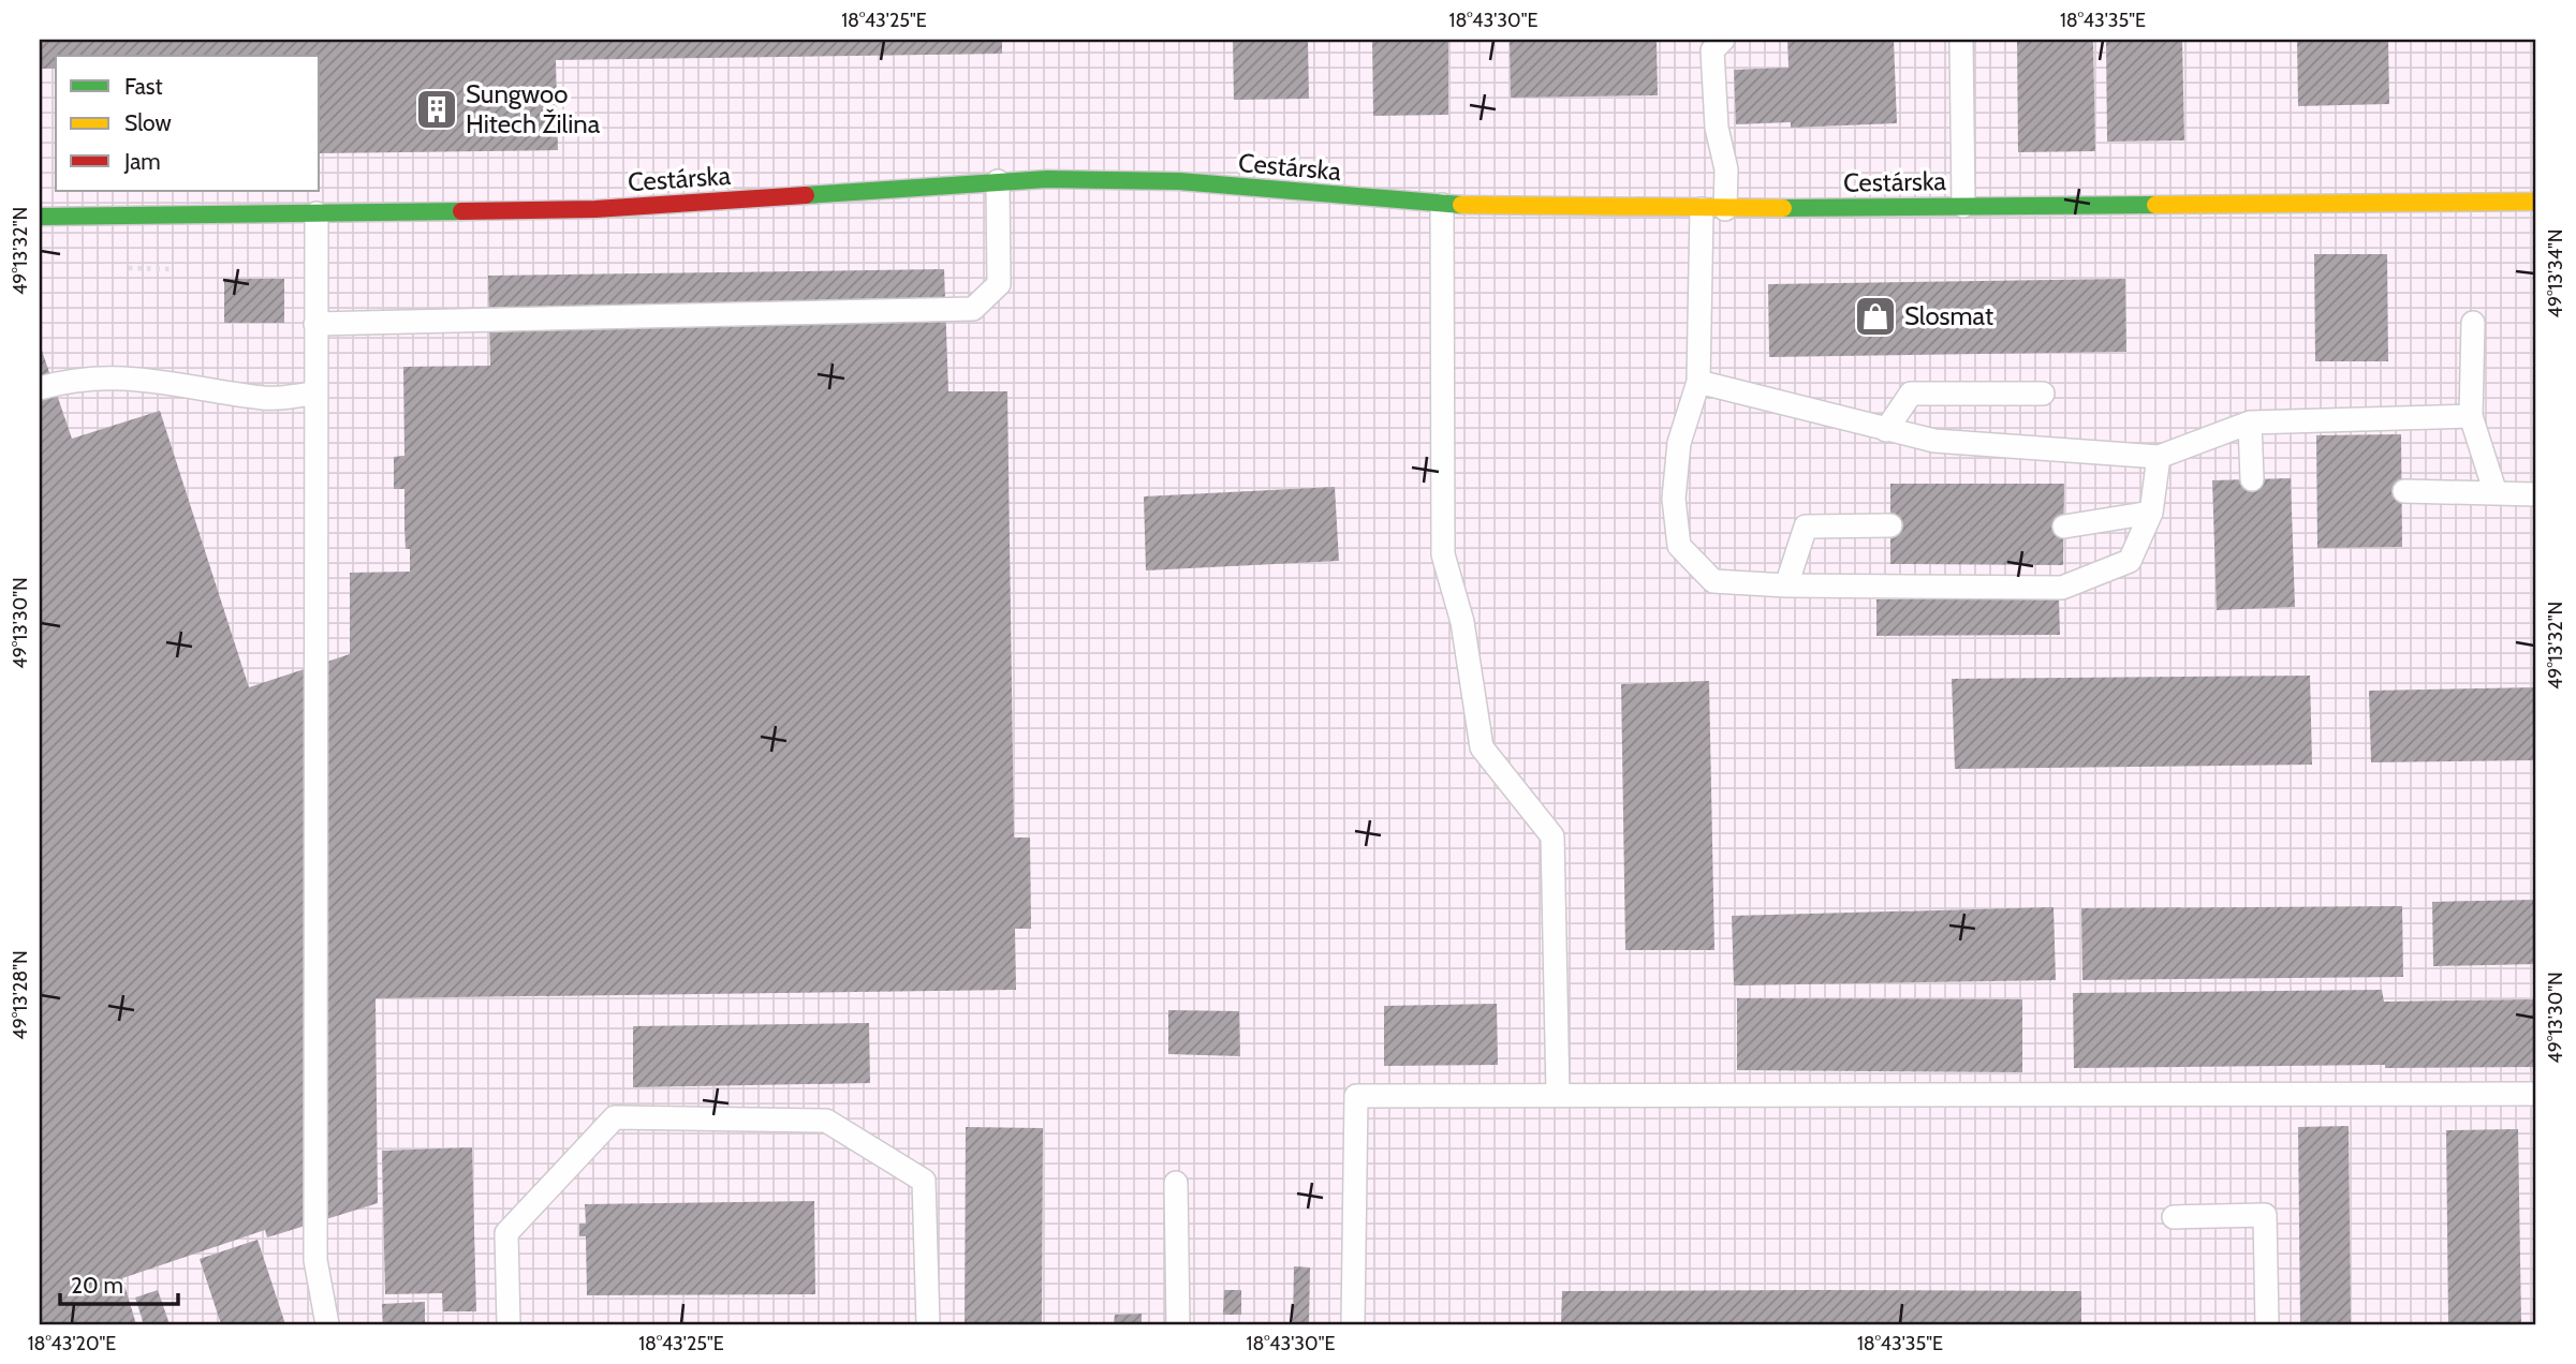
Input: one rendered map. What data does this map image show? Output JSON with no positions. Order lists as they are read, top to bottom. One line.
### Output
{"streets":{"street":["Cestárska"]},"places":{"building":["Sungwoo Hitech Žilina"],"shop":["Slosmat"]},"legend":["Fast","Slow","Jam"],"scale_bar":"20 m","coordinates":["18°43'25\"E","18°43'30\"E","18°43'35\"E","49°13'32\"N","49°13'34\"N","49°13'30\"N","49°13'28\"N","18°43'20\"E"]}
